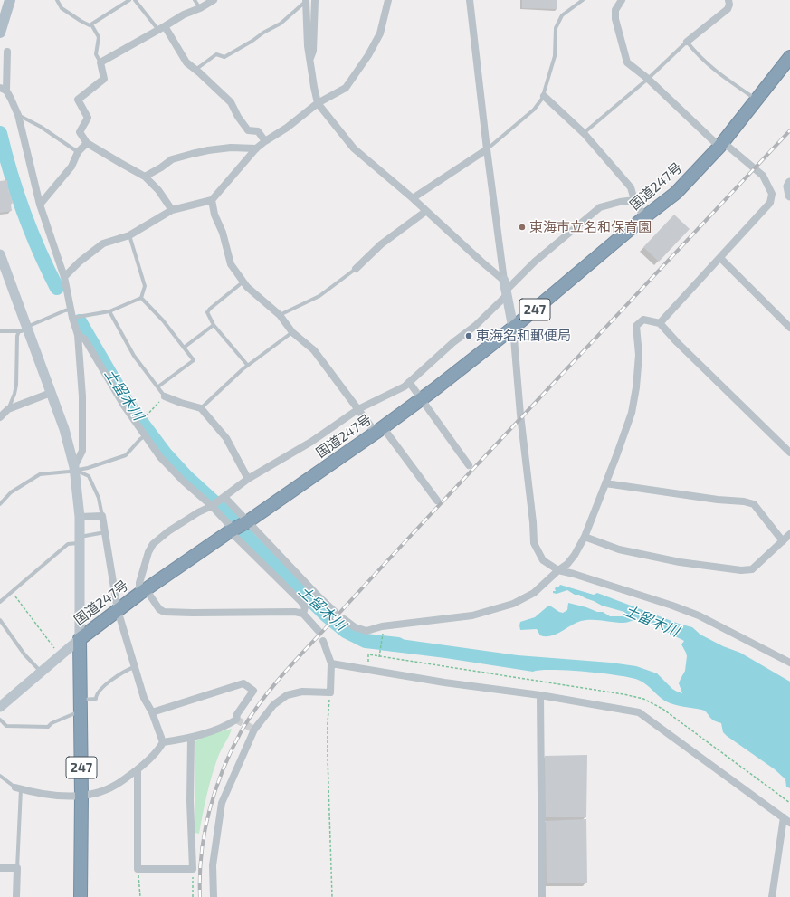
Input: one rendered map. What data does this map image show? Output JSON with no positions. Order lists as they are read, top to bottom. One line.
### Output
{"streets":{"highway":["国道247号","247"]},"water":["土留木川"],"places":["東海市立名和保育園","東海名和郵便局"]}
